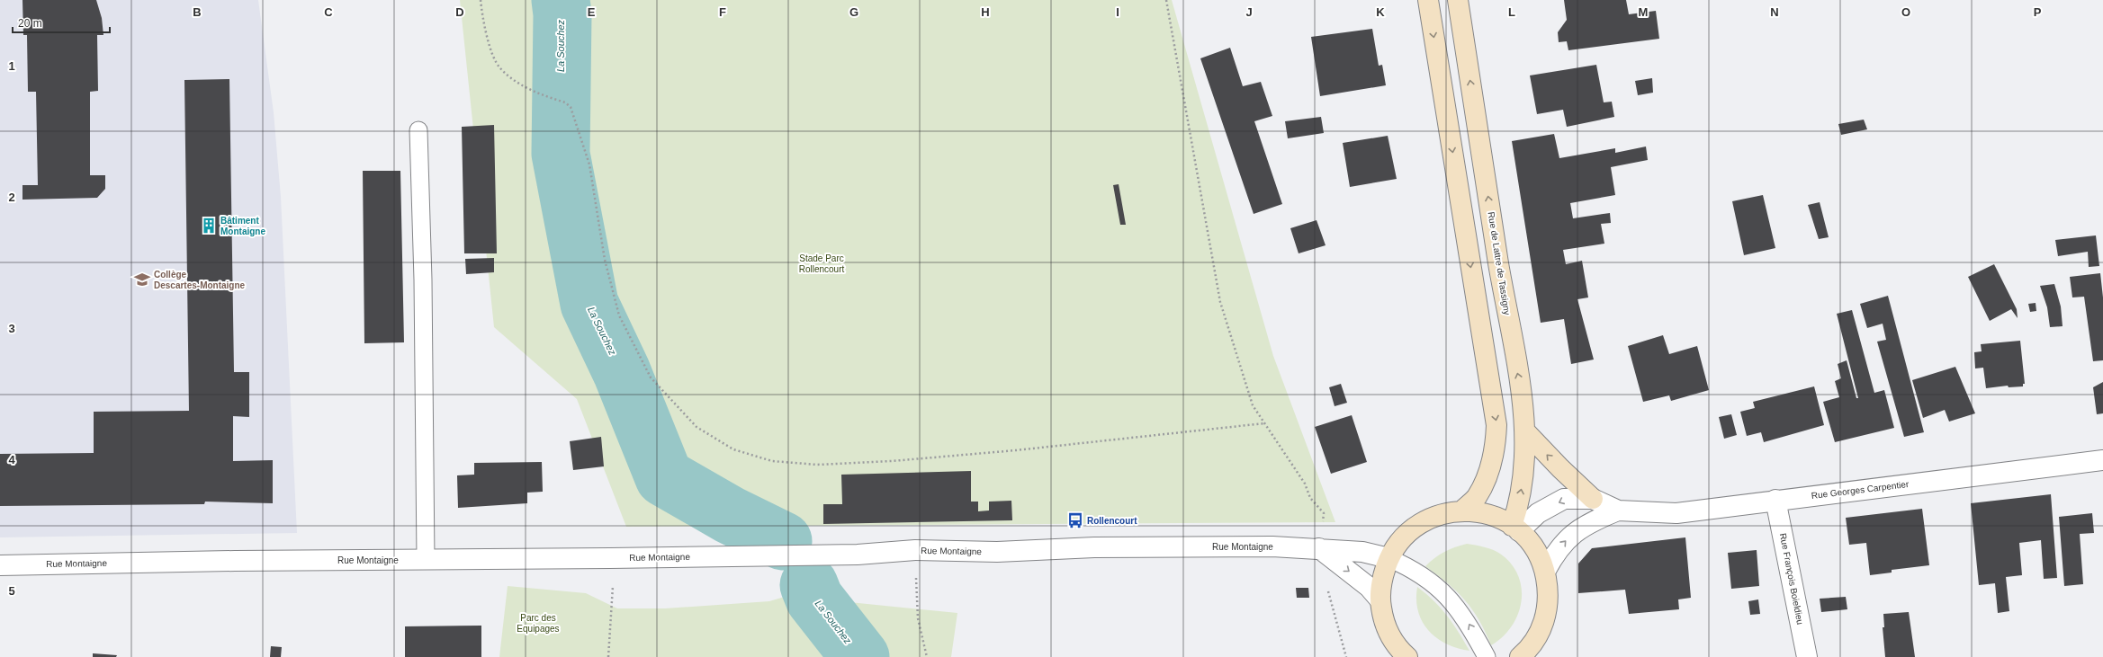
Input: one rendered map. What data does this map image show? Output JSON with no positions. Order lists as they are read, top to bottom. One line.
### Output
{"streets":{"main road":["Rue de Lattre de Tassigny"],"street":["Rue Georges Carpentier","Rue Montaigne","Rue François Boieldieu"]},"crossings":[["Rue de Lattre de Tassigny","Rue Georges Carpentier"],["Rue Georges Carpentier","Rue François Boieldieu"]],"water":["La Souchez"],"parks":["Stade Parc Rollencourt","Parc des Equipages"],"places":{"building":["Bâtiment Montaigne"],"school or university":["Collège Descartes-Montaigne"],"bus stop":["Rollencourt"]},"scale_bar":"20 m","grid":{"columns":["B","C","D","E","F","G","H","I","J","K","L","M","N","O","P"],"rows":["1","2","3","4","5"]}}
